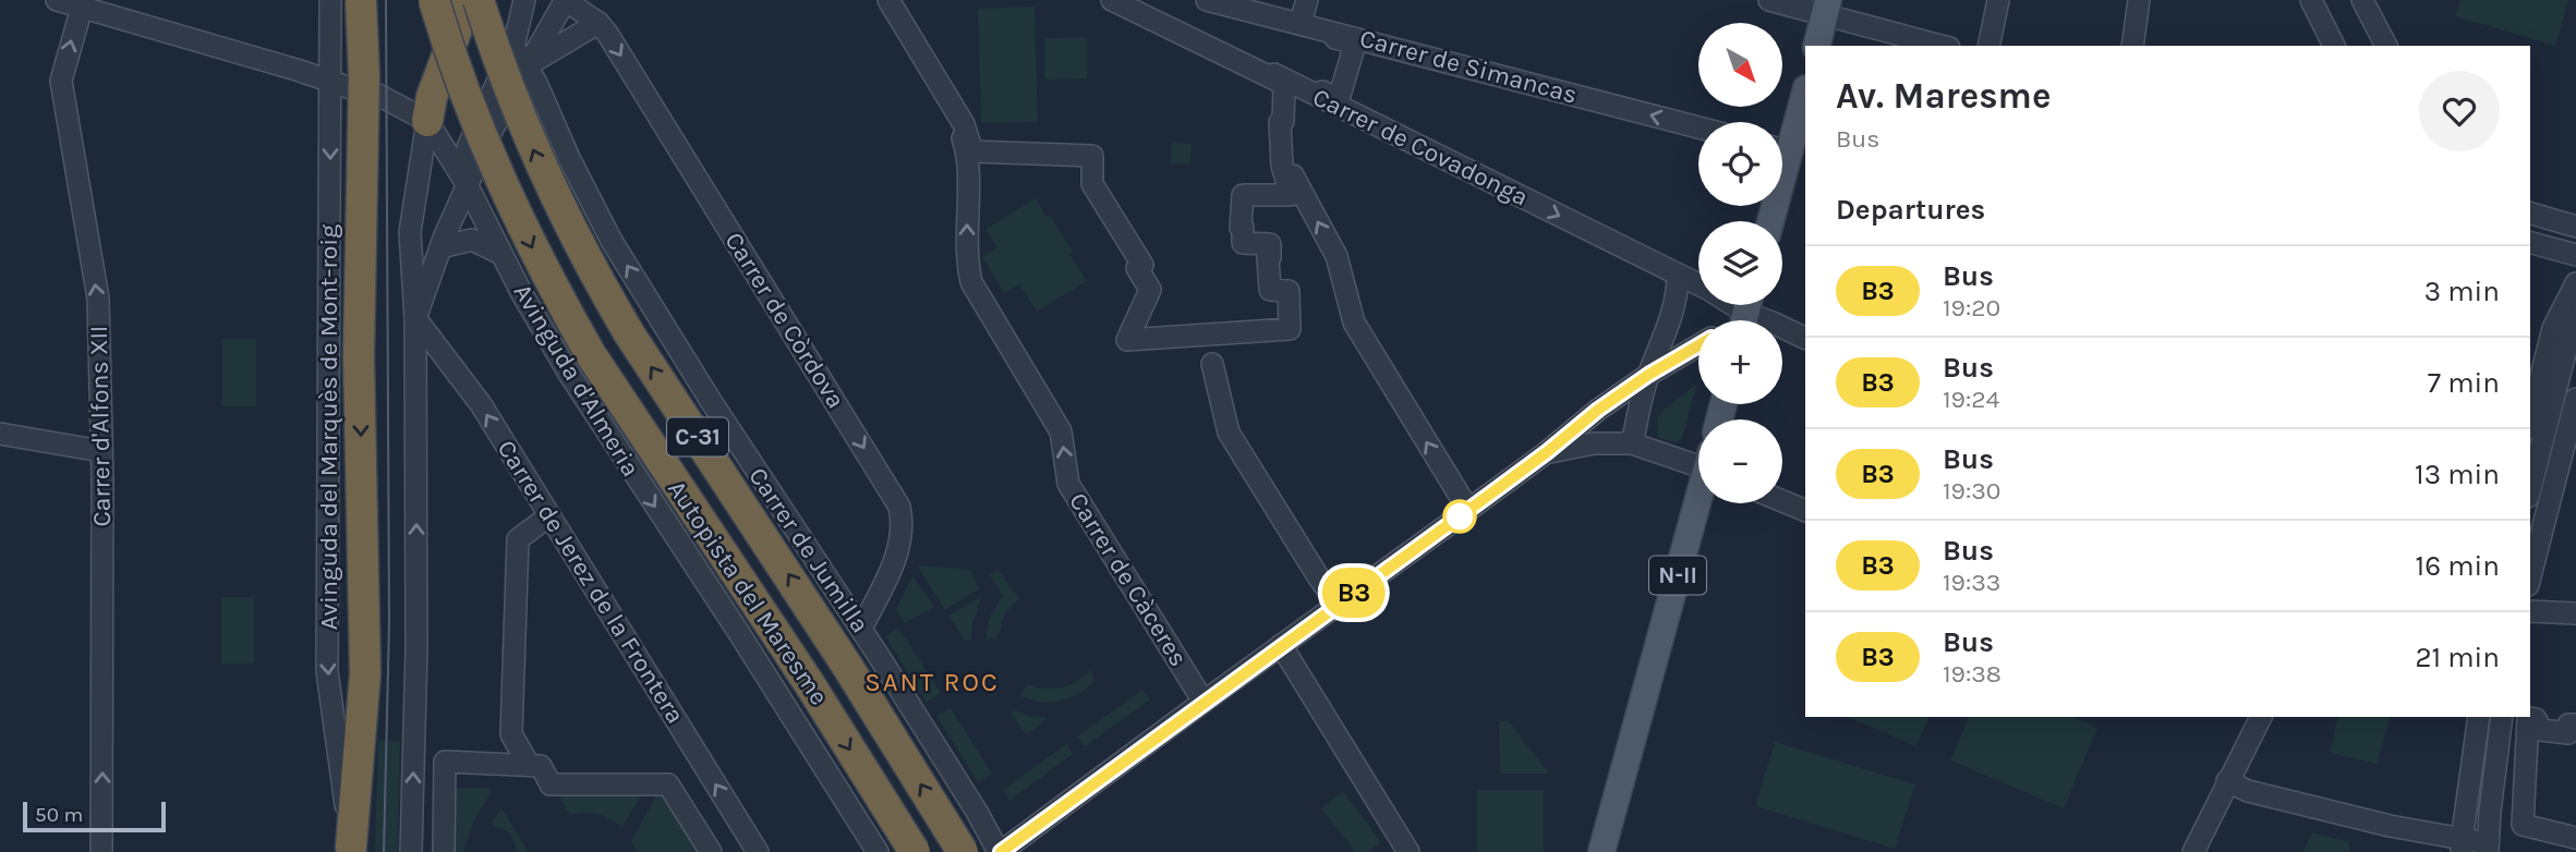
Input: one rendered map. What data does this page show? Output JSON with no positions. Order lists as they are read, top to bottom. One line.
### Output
{"streets":{"highway":["C-31","Autopista del Maresme"],"main road":["N-II"],"street":["Carrer de Simancas","Carrer de Covadonga","Carrer de Còrdova","Avinguda d'Almeria","Carrer d'Alfons XII","Avinguda del Marquès de Mont-roig","Carrer de Jumilla","Carrer de Càceres","Carrer de Jerez de la Frontera"]},"crossings":[["Carrer de Còrdova","Carrer de Jumilla"]],"one_way":["Carrer de Simancas","Carrer de Covadonga","Carrer de Còrdova","Avinguda d'Almeria","Carrer d'Alfons XII","Carrer de Jumilla","Carrer de Jerez de la Frontera"],"districts":["SANT ROC"],"lines":["bus line B3"],"scale_bar":"50 m","north":"bottom right","page":{"on_map":"B3","map_buttons":["+","−"],"heading":[["Av. Maresme","Bus"],"Departures"],"list":[{"mark":"B3","name":"Bus","note":"19:20","value":"3 min"},{"mark":"B3","name":"Bus","note":"19:24","value":"7 min"},{"mark":"B3","name":"Bus","note":"19:30","value":"13 min"},{"mark":"B3","name":"Bus","note":"19:33","value":"16 min"},{"mark":"B3","name":"Bus","note":"19:38","value":"21 min"}],"scale":"50 m"}}
